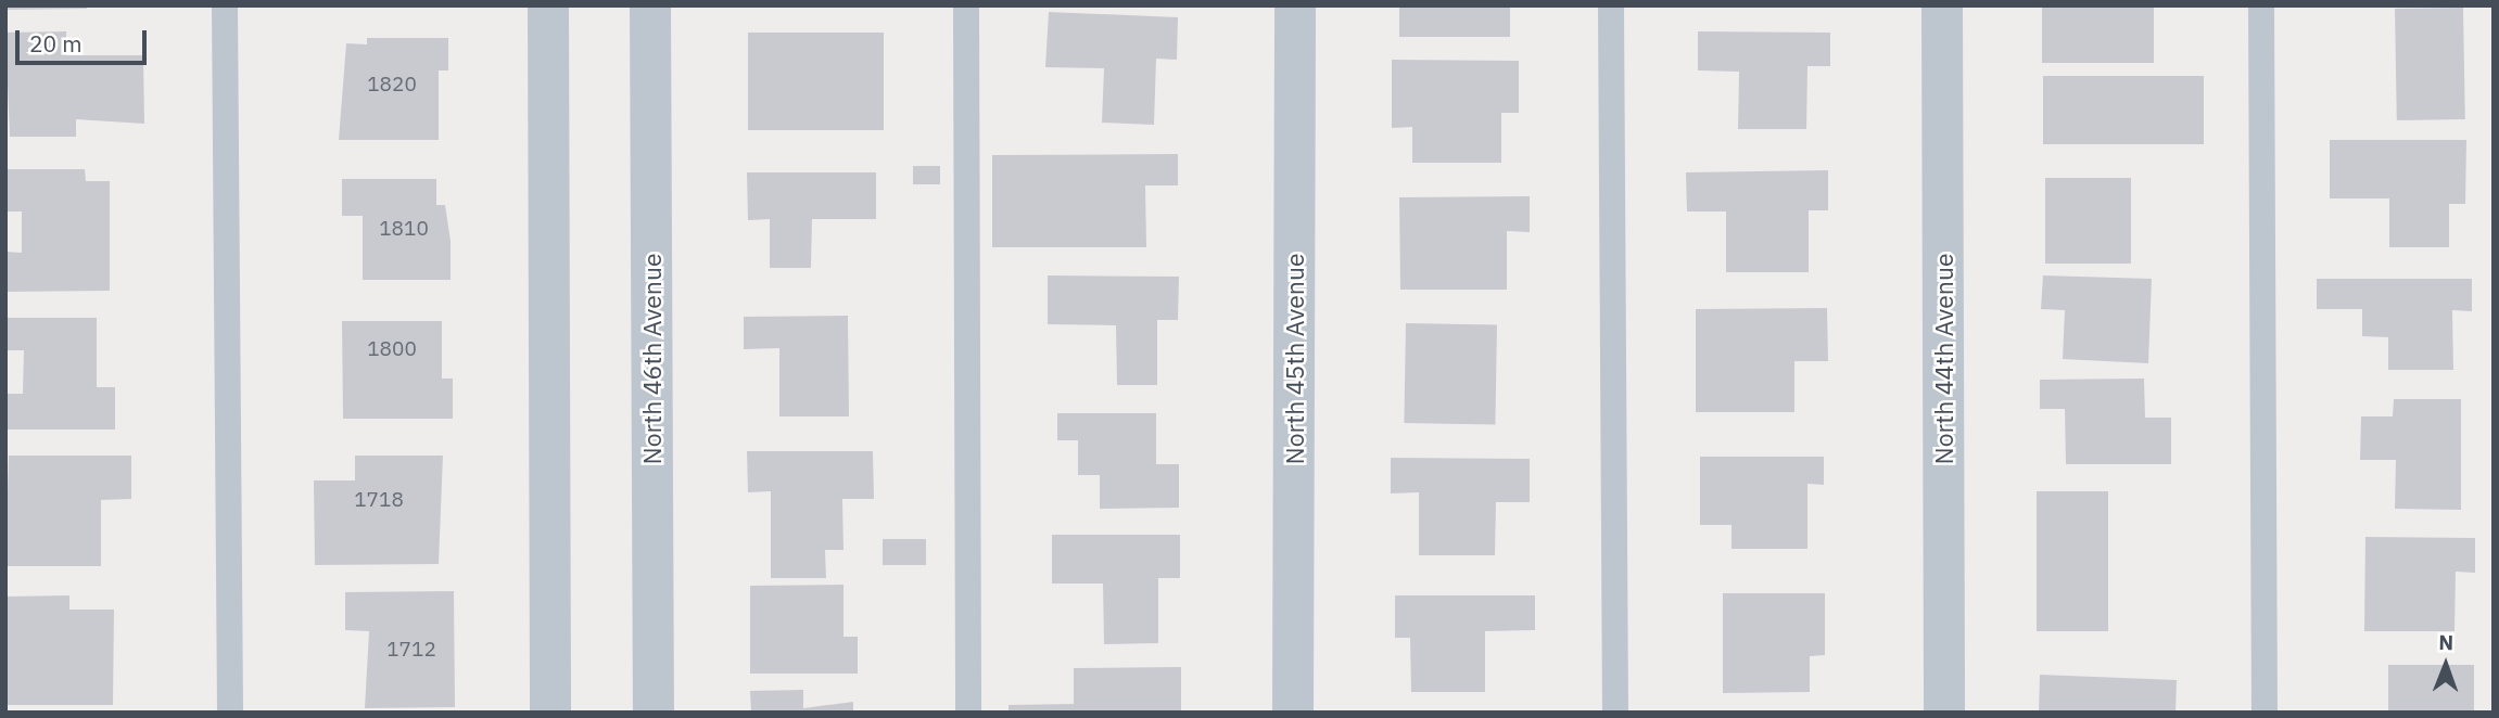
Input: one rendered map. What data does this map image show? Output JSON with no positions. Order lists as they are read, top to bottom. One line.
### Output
{"streets":{"street":["North 46th Avenue","North 45th Avenue","North 44th Avenue"]},"house_numbers":["1820","1810","1800","1718","1712"],"scale_bar":"20 m","north":"top"}
